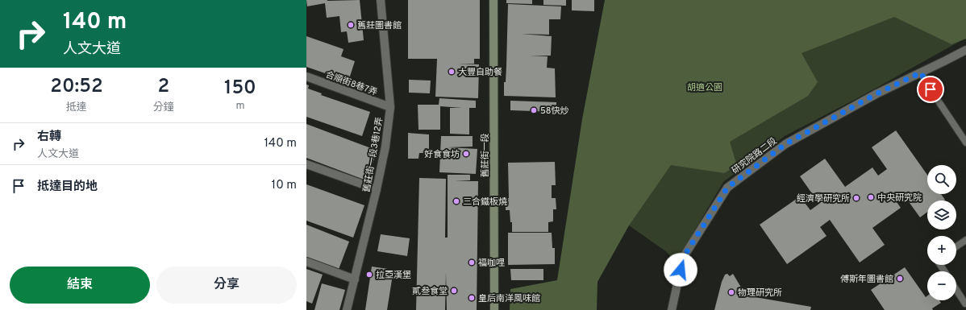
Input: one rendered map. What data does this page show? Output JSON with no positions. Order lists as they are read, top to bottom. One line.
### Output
{"streets":{"main road":["舊莊街一段"],"street":["合順街8巷7弄","舊莊街一段3巷12弄","研究院路二段"]},"crossings":[["合順街8巷7弄","舊莊街一段3巷12弄"]],"parks":["胡適公園"],"places":["舊莊圖書館","大豐自助餐","58快炒","好食食坊","中央研究院","經濟學研究所","三合鐵板燒","福咖哩","拉亞漢堡","傅斯年圖書館","貳叁食堂","物理研究所","皇后南洋風味館"],"page":{"turn":["140 m","人文大道"],"eta":["20:52","抵達","2","分鐘","150","m"],"list":[{"name":"右轉","note":"人文大道","value":"140 m"},{"name":"抵達目的地","value":"10 m"}],"map_buttons":["+","−"],"buttons":["結束","分享"]}}
